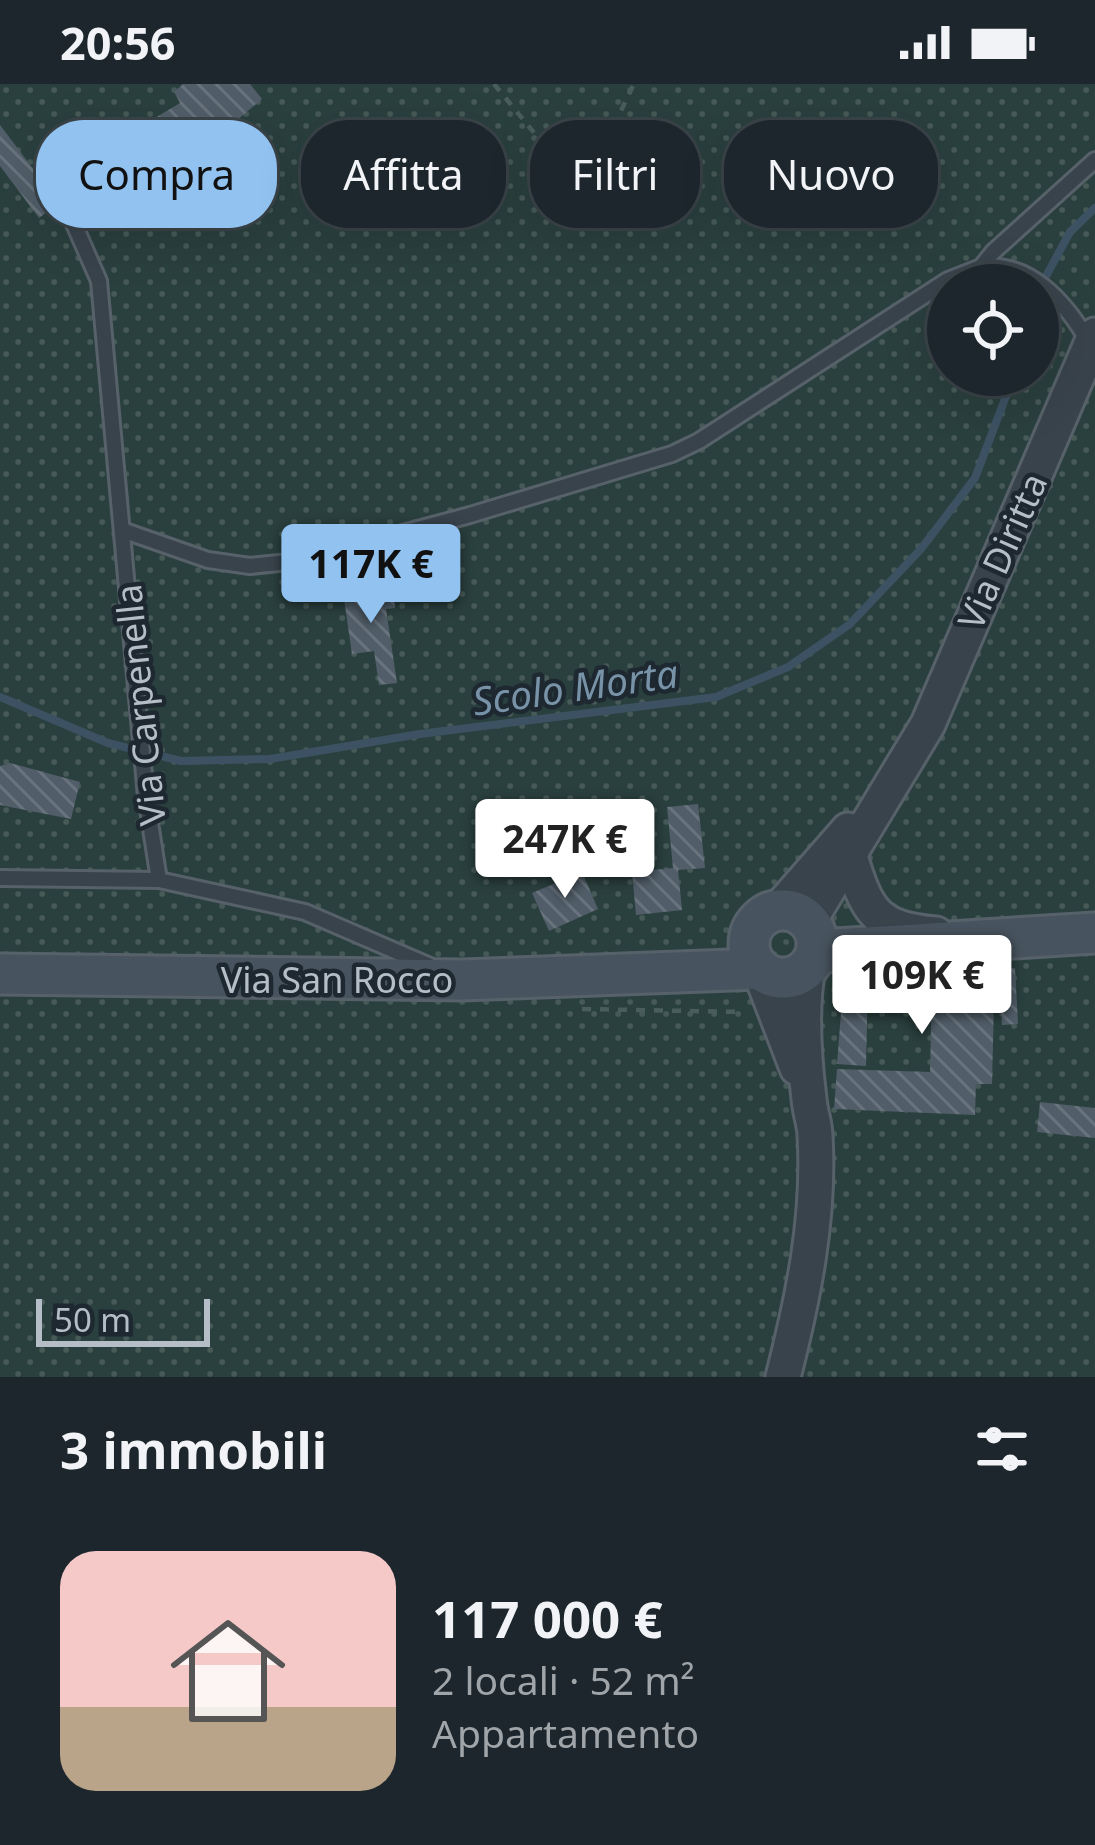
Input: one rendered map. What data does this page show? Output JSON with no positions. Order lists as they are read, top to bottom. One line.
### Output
{"streets":{"main road":["Via San Rocco"],"street":["Via Diritta"],"lane":["Via Carpenella"]},"crossings":[["Via Diritta","Via San Rocco"],["Via Carpenella","Via San Rocco"]],"water":["Scolo Morta"],"scale_bar":"50 m","page":{"status":"20:56","chip":["Compra","Affitta","Filtri","Nuovo"],"price":["117K €","247K €","109K €"],"scale":"50 m","heading":"3 immobili","list":[{"name":"117 000 €","note":"2 locali · 52 m² · Appartamento"}]}}
